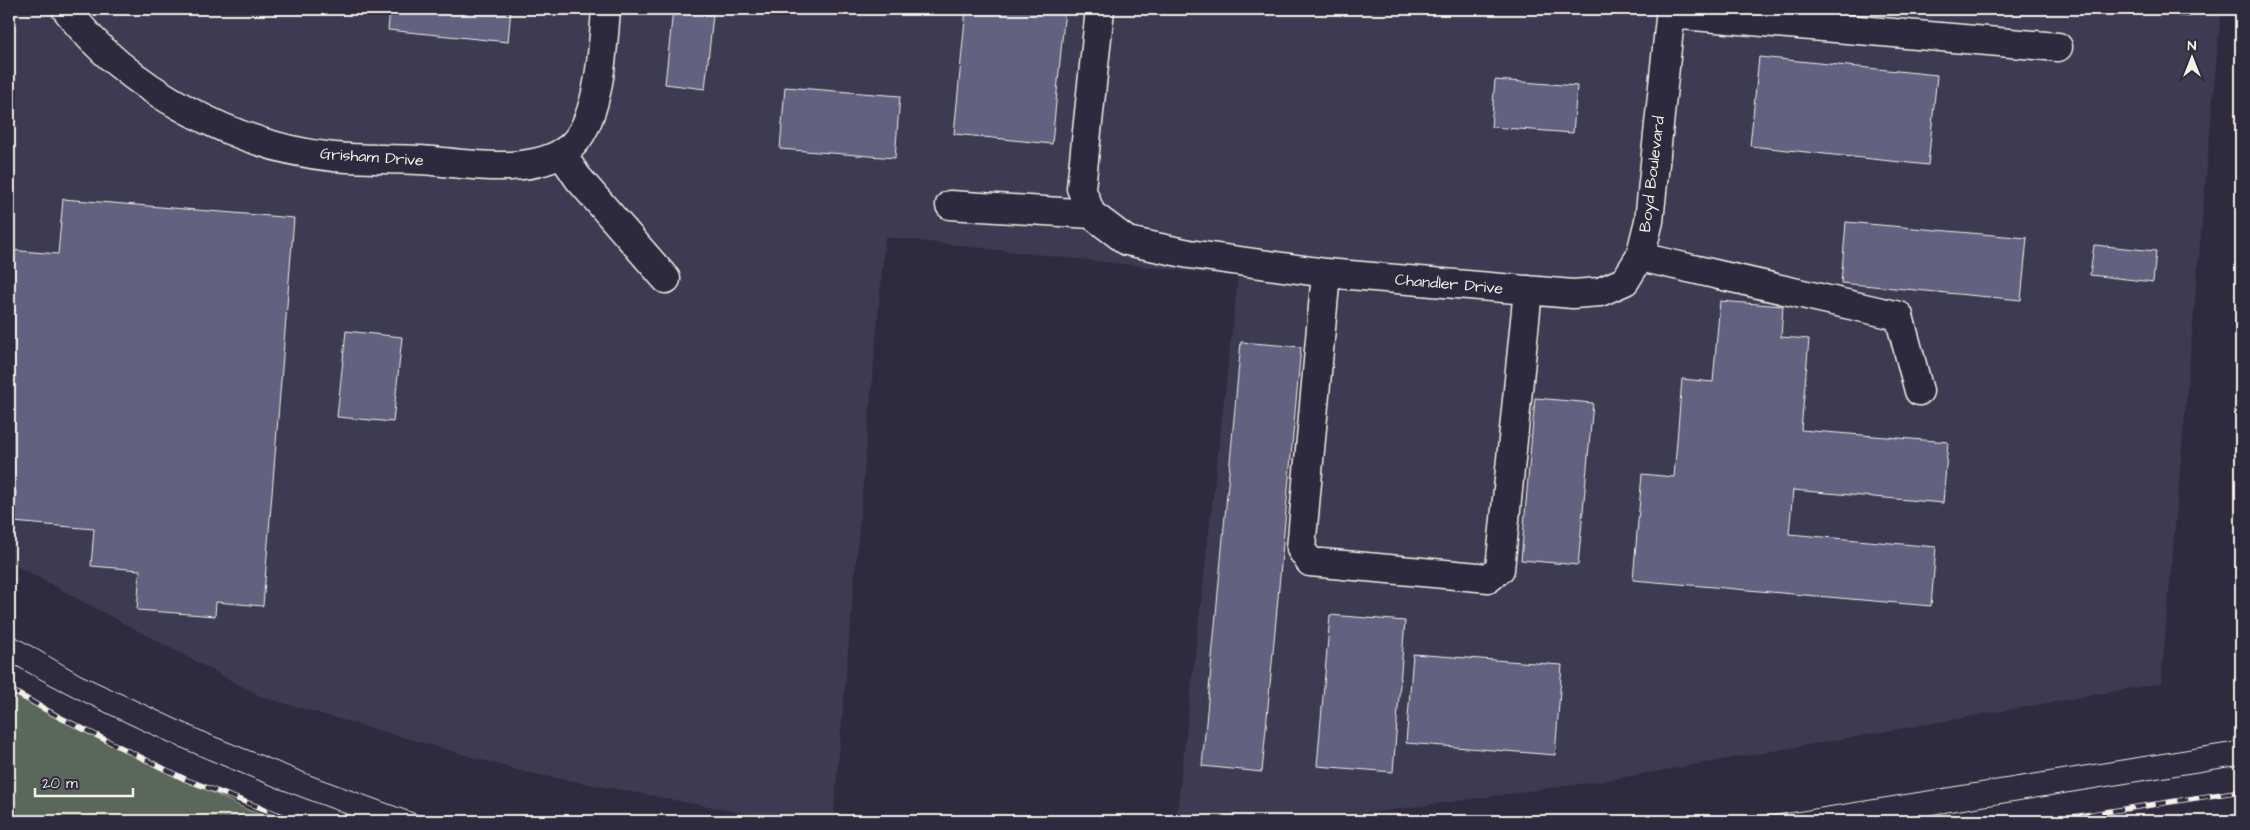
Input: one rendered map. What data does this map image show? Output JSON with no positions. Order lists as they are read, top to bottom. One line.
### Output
{"streets":{"street":["Grisham Drive","Boyd Boulevard","Chandler Drive"]},"crossings":[["Boyd Boulevard","Chandler Drive"]],"scale_bar":"20 m","north":"top"}
